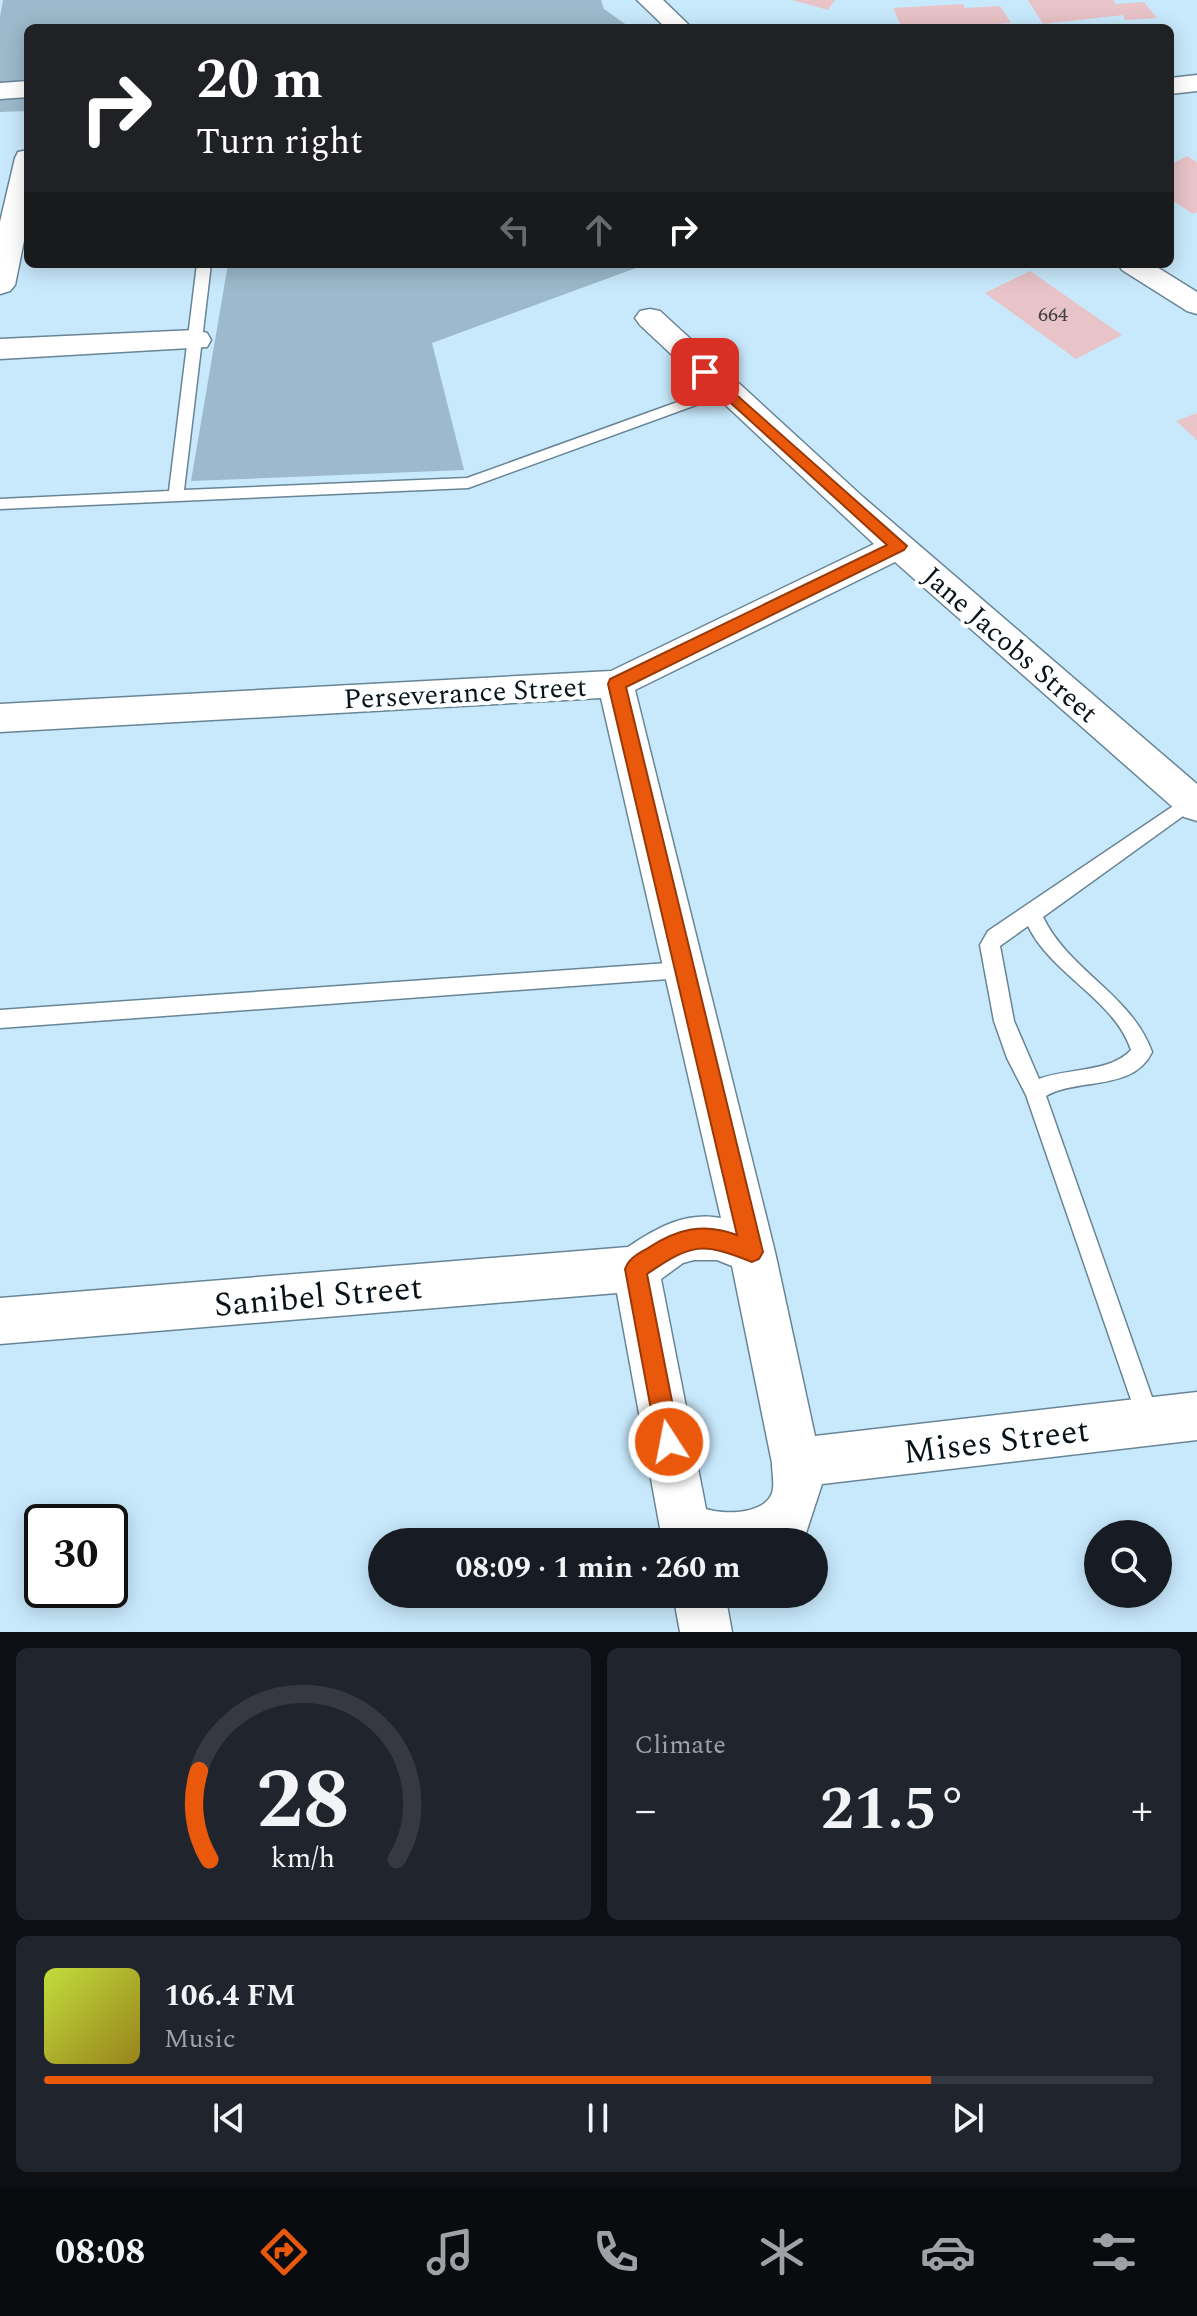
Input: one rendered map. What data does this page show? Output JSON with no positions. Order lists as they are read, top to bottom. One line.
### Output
{"streets":{"street":["Jane Jacobs Street","Perseverance Street","Sanibel Street","Mises Street"]},"crossings":[["Jane Jacobs Street","Perseverance Street"]],"house_numbers":["664"],"page":{"turn":["20 m","Turn right"],"limit":"30","trip":"08:09 · 1 min · 260 m","tile":"Climate","heat":["−","21.5°","+"],"song":["106.4 FM","Music"],"tabs":"08:08","gauge":["28","km/h"]}}
